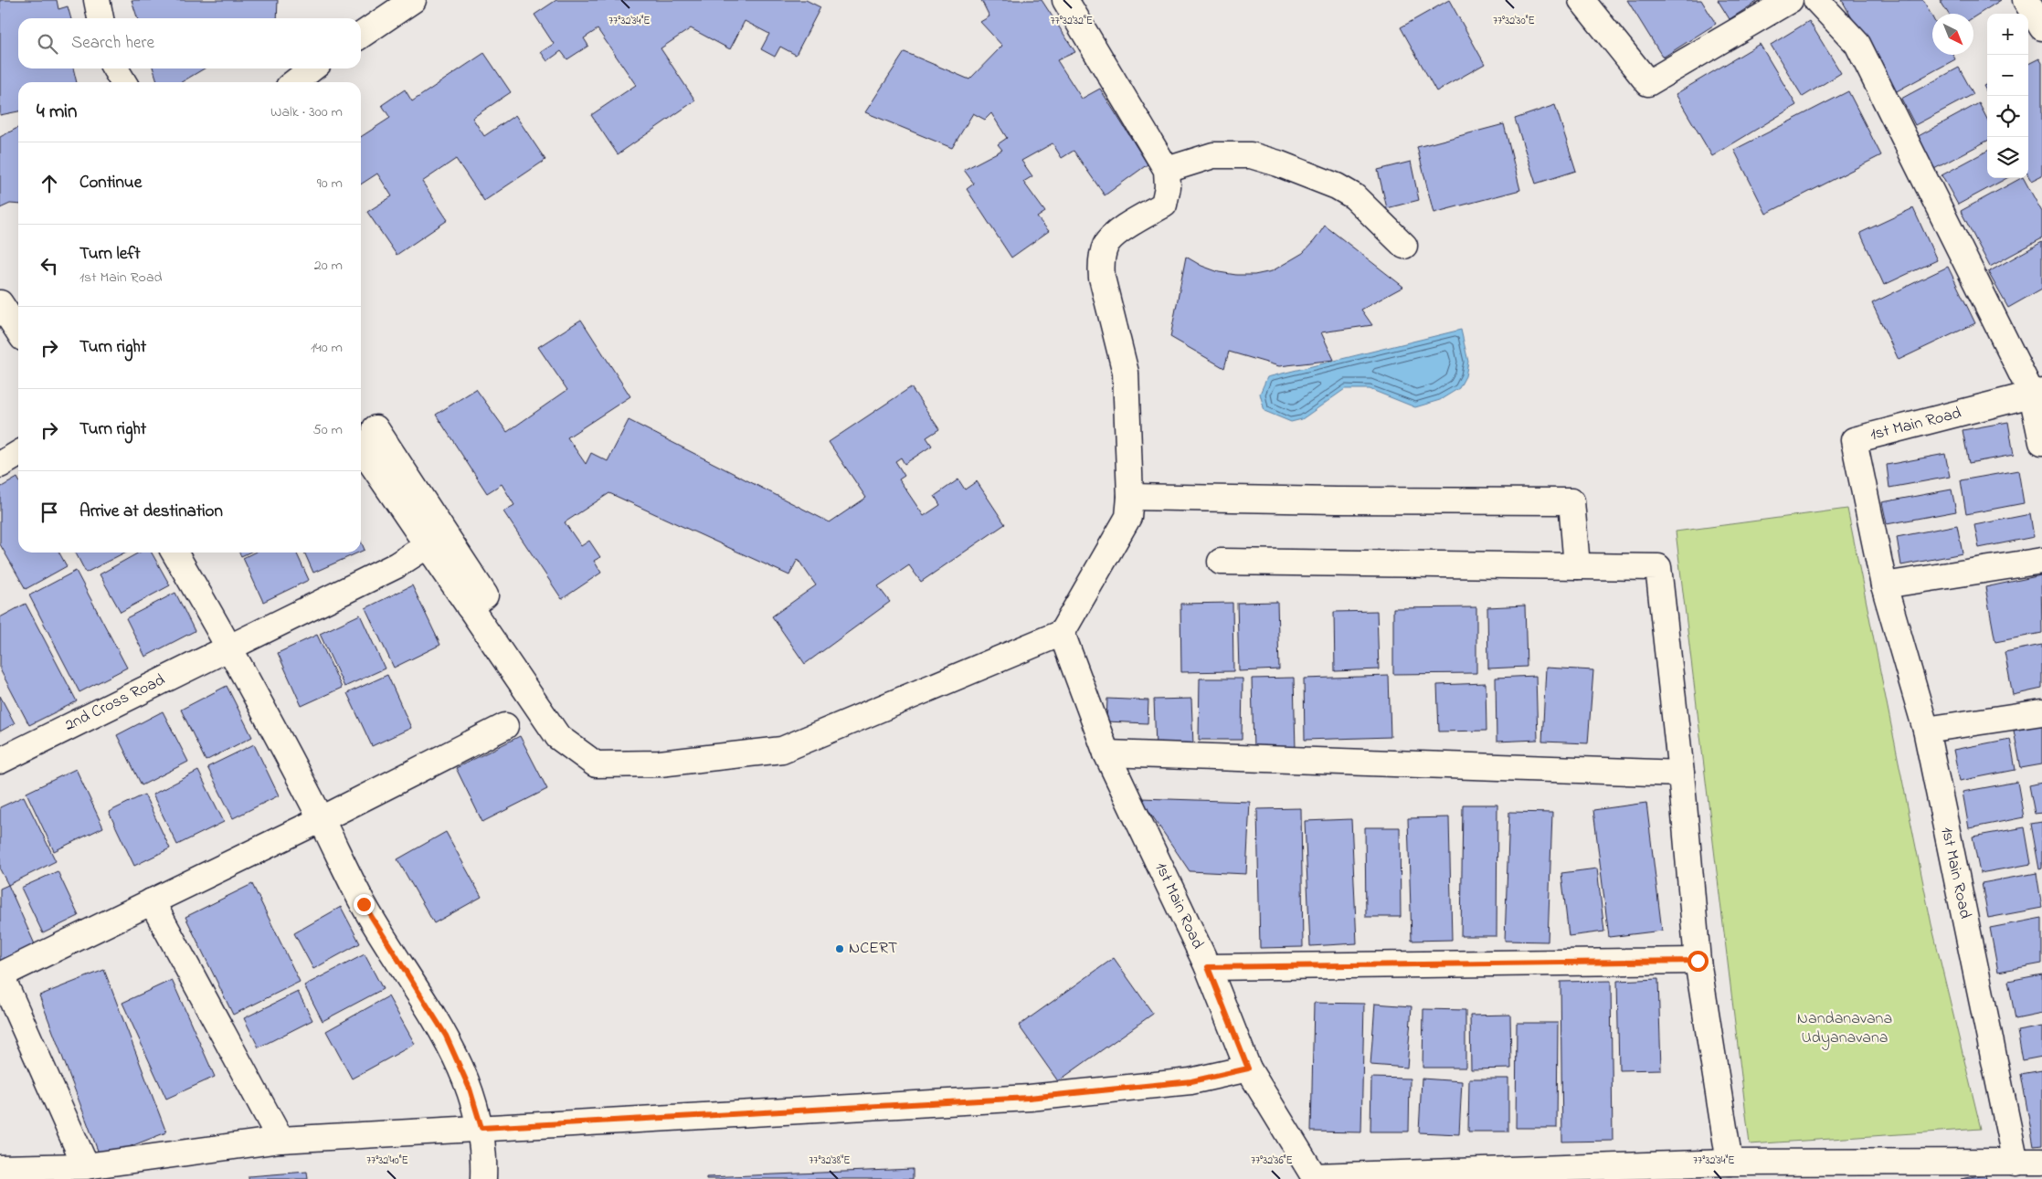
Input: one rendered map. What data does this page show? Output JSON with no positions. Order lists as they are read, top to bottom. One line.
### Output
{"streets":{"street":["1st Main Road","2nd Cross Road"]},"parks":["Nandanavana Udyanavana"],"places":["NCERT"],"north":"bottom right","page":{"map_buttons":["+","−"],"search":"Search here","heading":["4 min","Walk · 300 m"],"list":[["Continue","90 m"],["Turn left","1st Main Road","20 m"],["Turn right","140 m"],["Turn right","50 m"],"Arrive at destination"]},"coordinates":["77°32'34\"E","77°32'32\"E","77°32'30\"E","77°32'40\"E","77°32'38\"E","77°32'36\"E"]}
